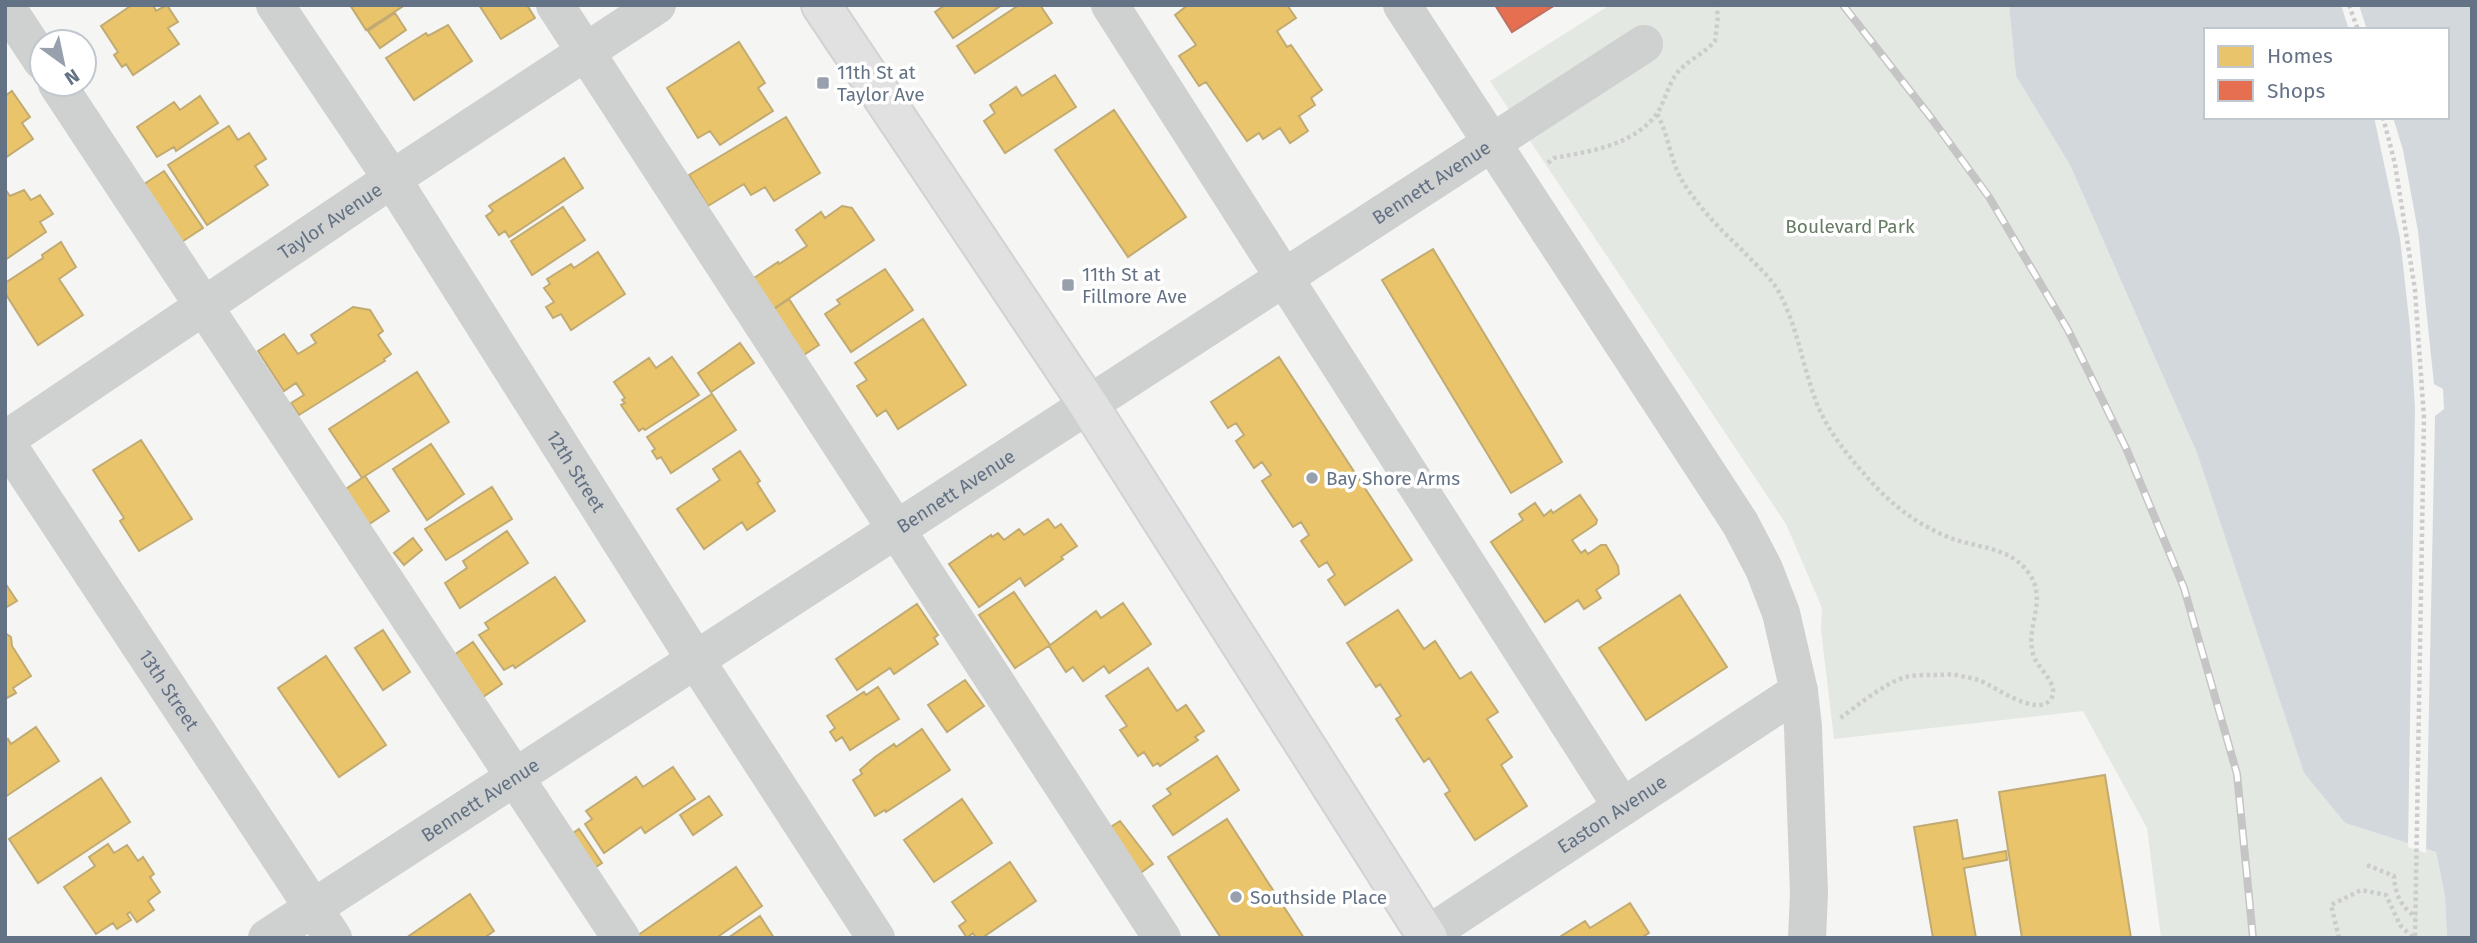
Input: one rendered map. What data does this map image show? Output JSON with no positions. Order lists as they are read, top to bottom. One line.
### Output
{"streets":{"street":["Bennett Avenue","Taylor Avenue","12th Street","13th Street","Easton Avenue"]},"crossings":[["Bennett Avenue","12th Street"],["Bennett Avenue","13th Street"],["Taylor Avenue","12th Street"],["Taylor Avenue","13th Street"]],"parks":["Boulevard Park"],"places":{"transit":["11th St at Taylor Ave","11th St at Fillmore Ave"],"other":["Bay Shore Arms","Southside Place"]},"legend":["Homes","Shops"],"north":"bottom right"}
